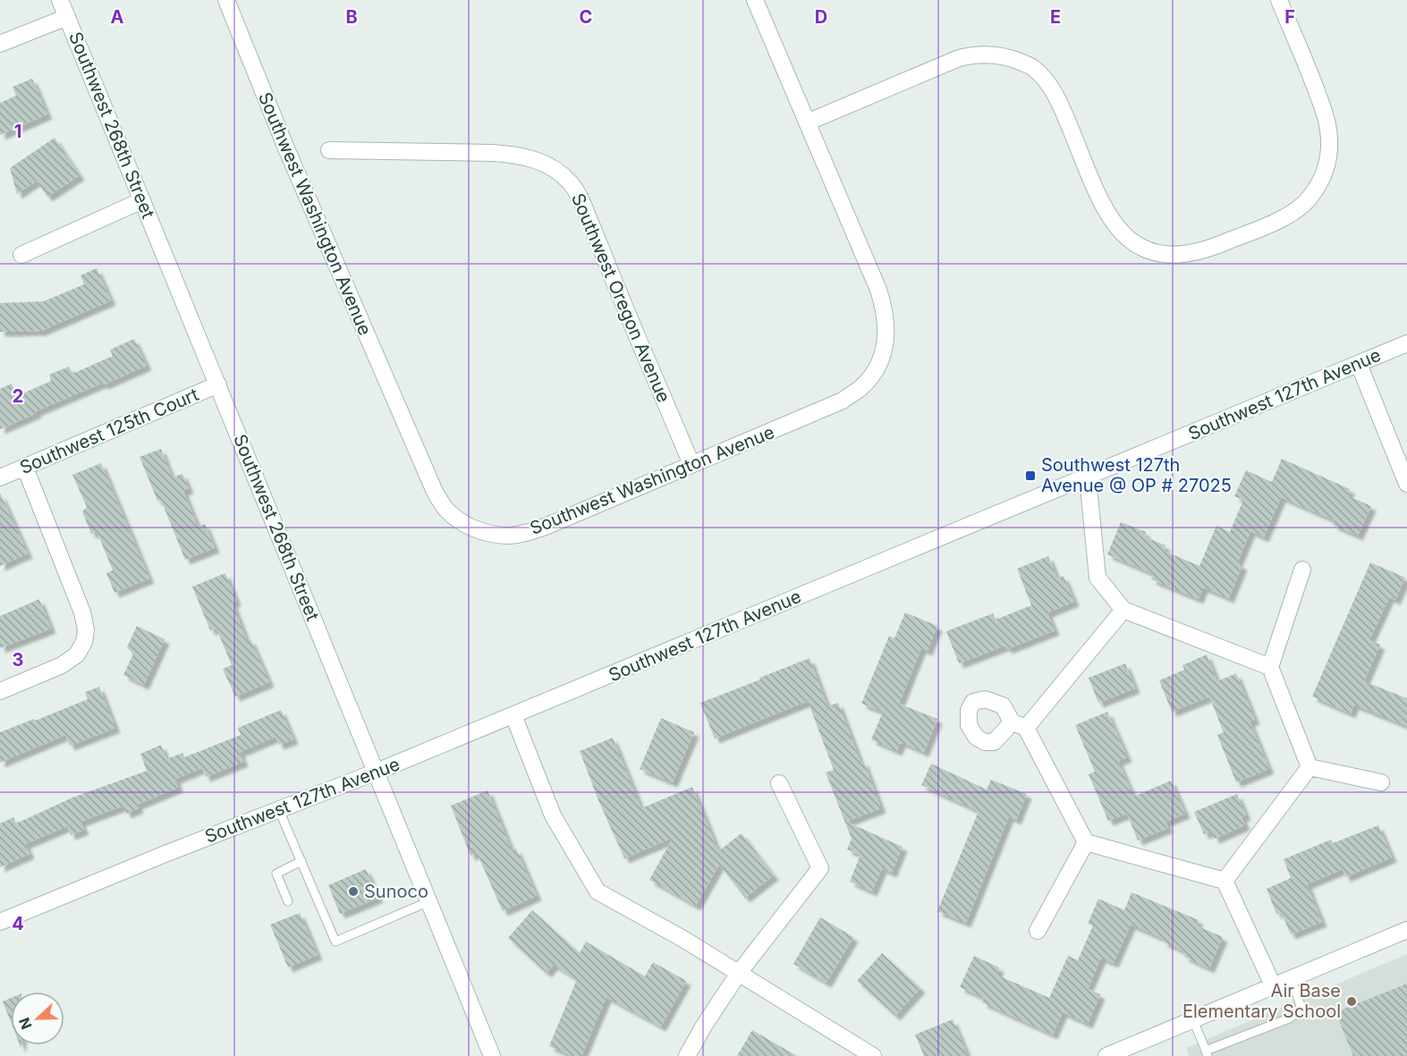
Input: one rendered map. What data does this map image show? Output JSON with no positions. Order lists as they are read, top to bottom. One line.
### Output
{"streets":{"street":["Southwest 268th Street","Southwest Washington Avenue","Southwest Oregon Avenue","Southwest 127th Avenue","Southwest 125th Court"]},"crossings":[["Southwest 268th Street","Southwest 127th Avenue"],["Southwest 268th Street","Southwest 125th Court"],["Southwest Washington Avenue","Southwest Oregon Avenue"]],"places":{"transit":["Southwest 127th Avenue @ OP # 27025"],"other":["Sunoco","Air Base Elementary School"]},"north":"left","grid":{"columns":["A","B","C","D","E","F"],"rows":["1","2","3","4"]}}
